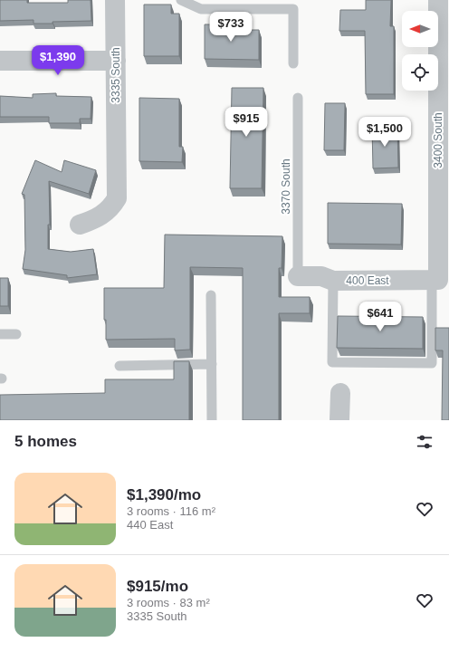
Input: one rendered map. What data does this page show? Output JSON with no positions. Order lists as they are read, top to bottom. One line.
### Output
{"streets":{"street":["3335 South","3400 South","400 East"],"lane":["3370 South"]},"crossings":[["3400 South","400 East"],["3370 South","400 East"]],"north":"left","page":{"price":["$733","$1,390","$915","$1,500","$641"],"heading":"5 homes","list":[{"name":"$1,390/mo","note":"3 rooms · 116 m² · 440 East"},{"name":"$915/mo","note":"3 rooms · 83 m² · 3335 South"}]}}
